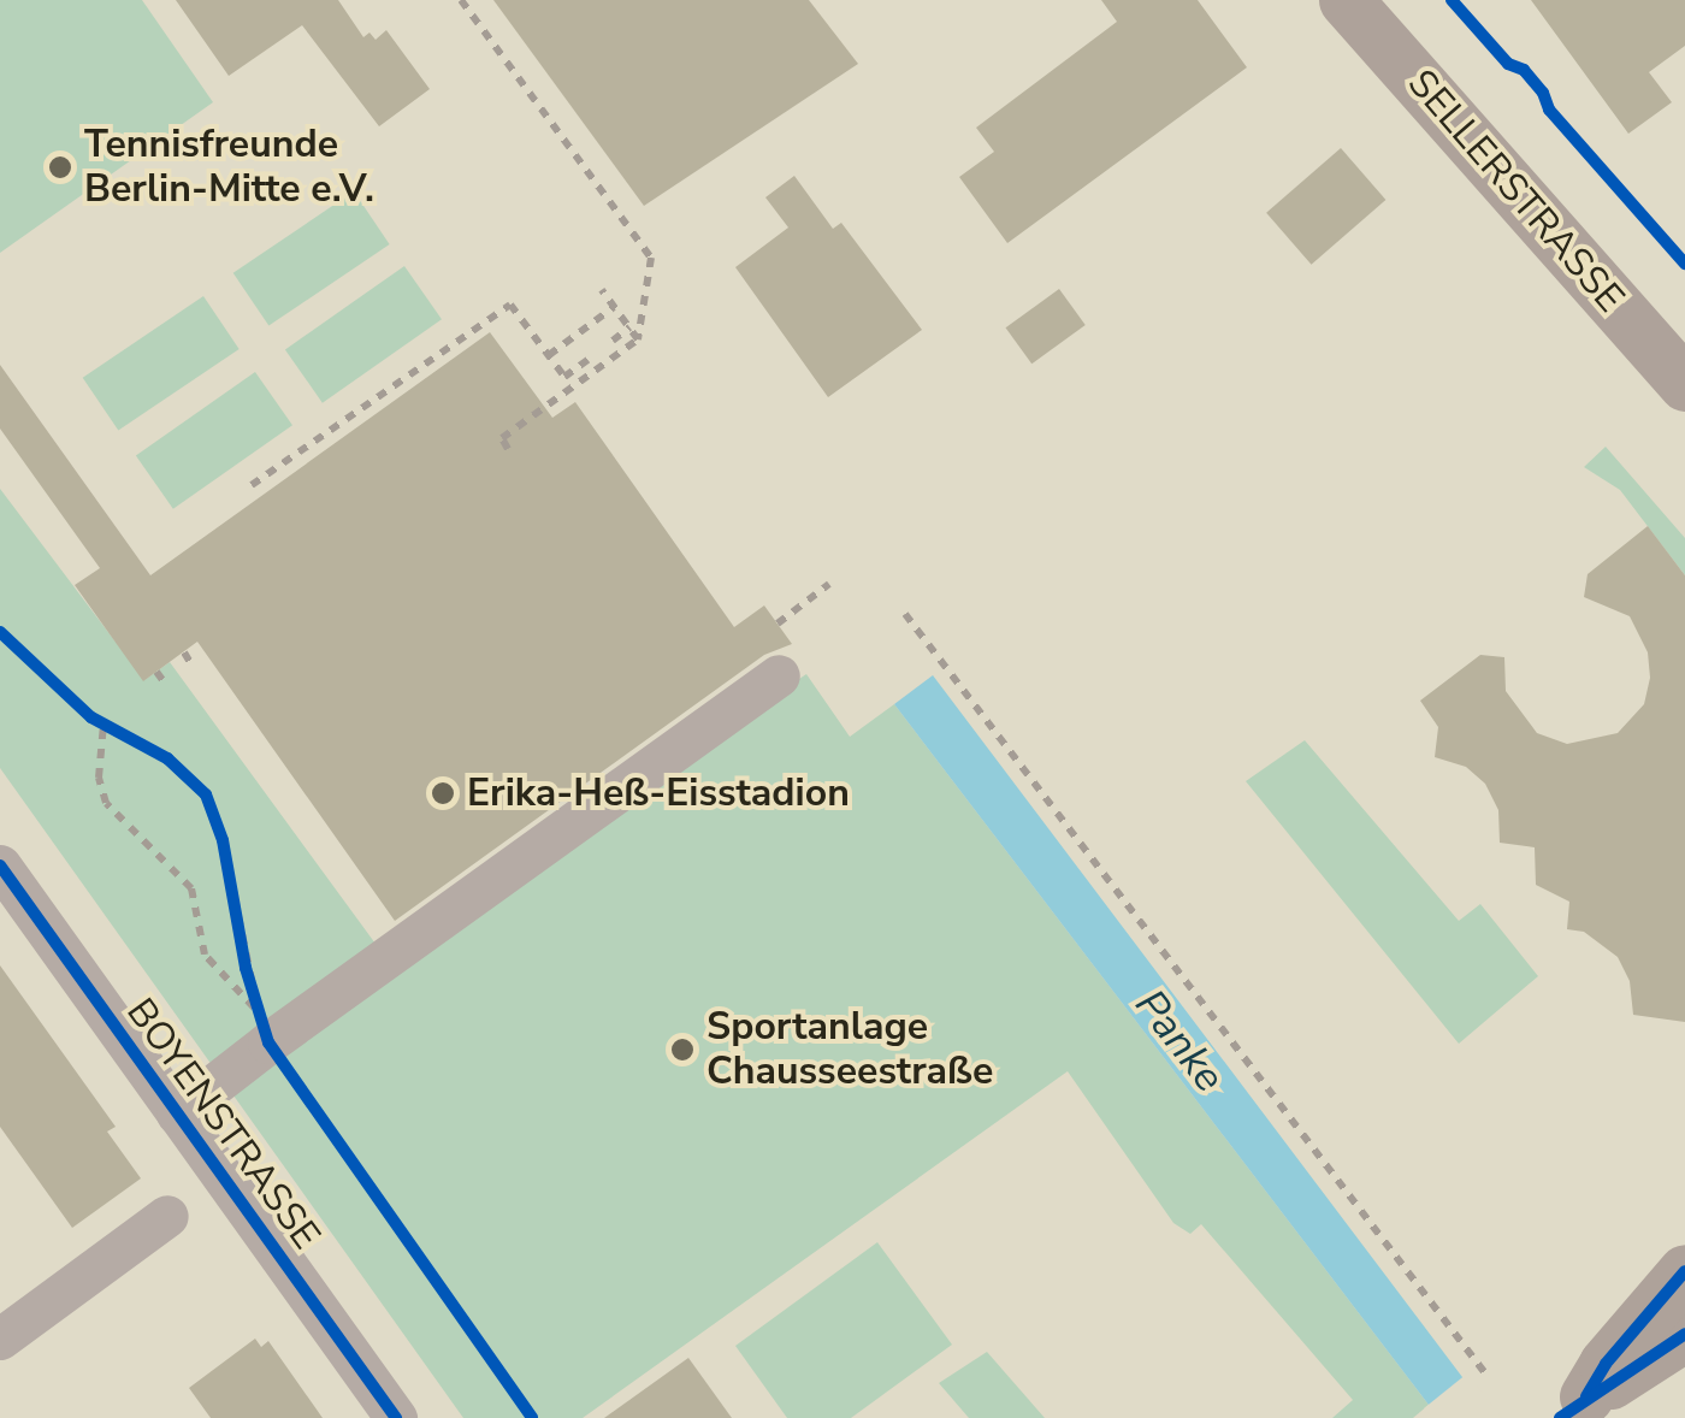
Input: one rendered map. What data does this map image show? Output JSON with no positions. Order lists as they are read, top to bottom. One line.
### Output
{"streets":{"main road":["SELLERSTRASSE"],"street":["BOYENSTRASSE"]},"water":["Panke"],"places":["Tennisfreunde Berlin-Mitte e.V.","Erika-Heß-Eisstadion","Sportanlage Chausseestraße"]}
